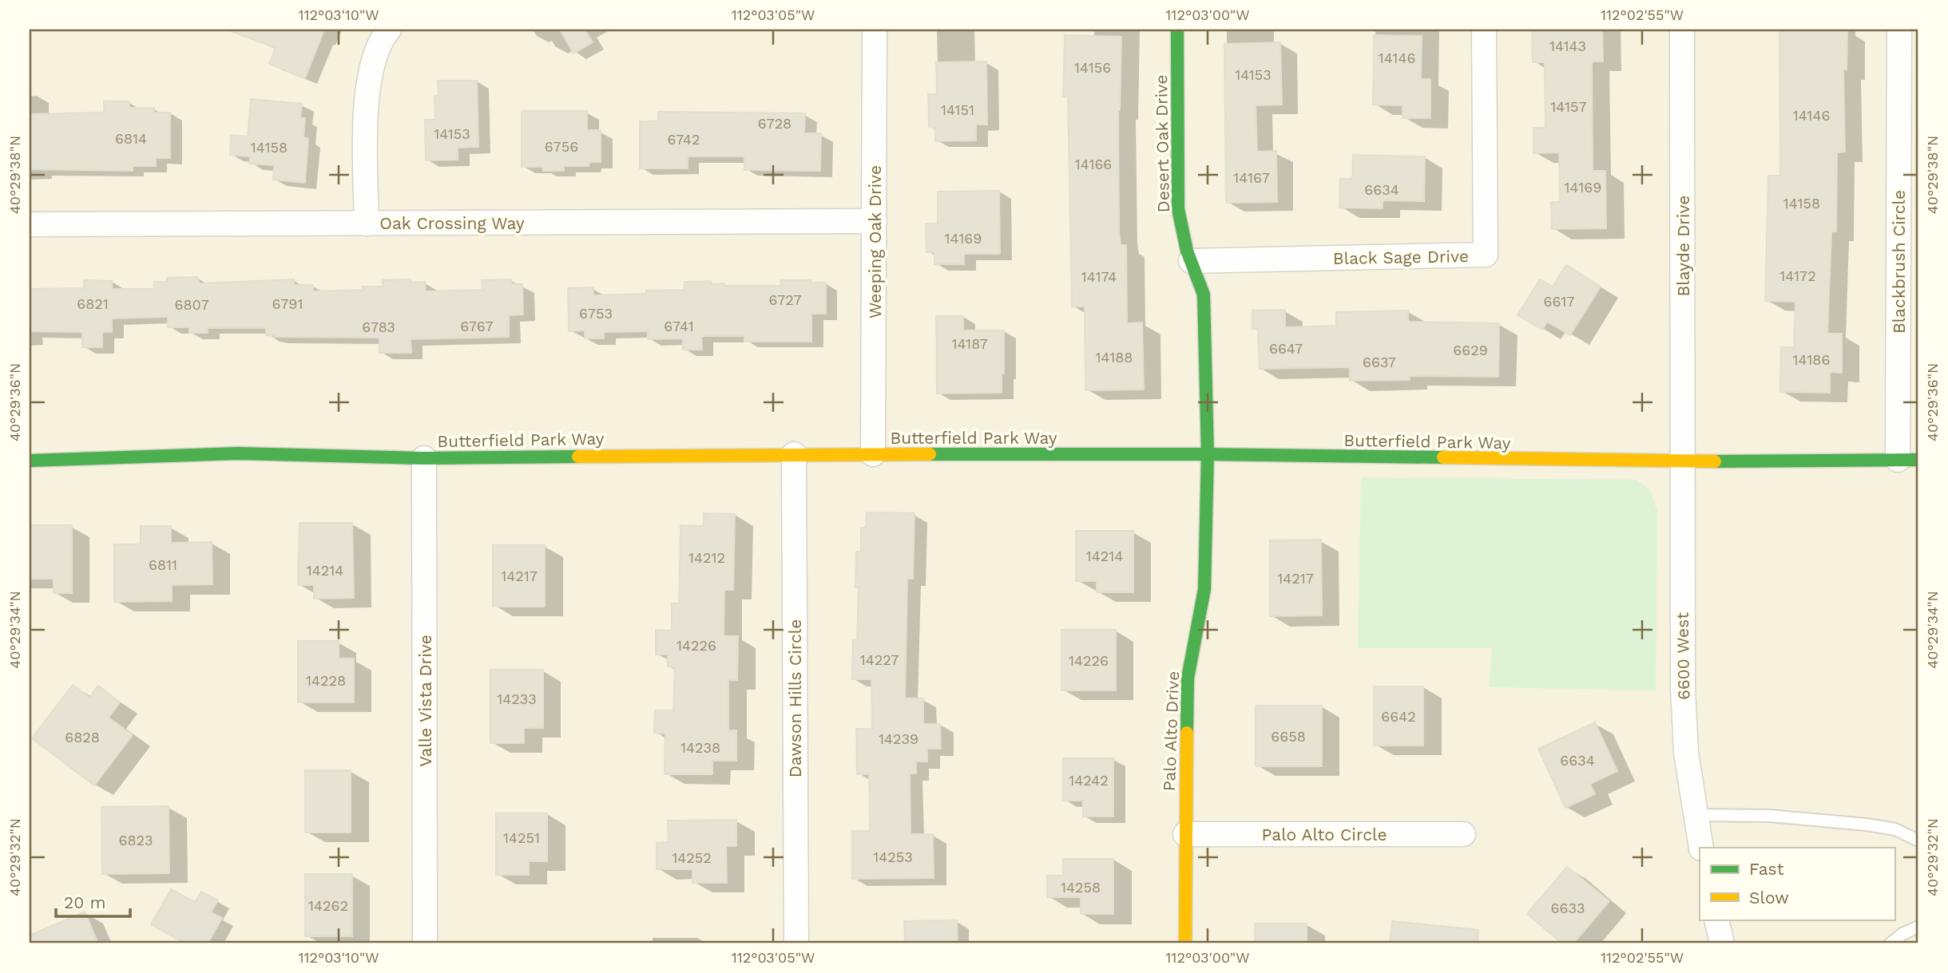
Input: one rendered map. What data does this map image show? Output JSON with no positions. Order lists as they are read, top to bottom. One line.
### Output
{"streets":{"street":["Desert Oak Drive","Oak Crossing Way","Weeping Oak Drive","Blayde Drive","Black Sage Drive","Blackbrush Circle","Butterfield Park Way","6600 West","Dawson Hills Circle","Valle Vista Drive","Palo Alto Drive","Palo Alto Circle"]},"crossings":[["Desert Oak Drive","Black Sage Drive"],["Desert Oak Drive","Butterfield Park Way"],["Desert Oak Drive","Palo Alto Drive"],["Oak Crossing Way","Weeping Oak Drive"],["Weeping Oak Drive","Butterfield Park Way"],["Blayde Drive","Butterfield Park Way"],["Blayde Drive","6600 West"],["Blackbrush Circle","Butterfield Park Way"],["Butterfield Park Way","6600 West"],["Butterfield Park Way","Dawson Hills Circle"],["Butterfield Park Way","Valle Vista Drive"],["Butterfield Park Way","Palo Alto Drive"],["Palo Alto Drive","Palo Alto Circle"]],"house_numbers":["14143","14146","14156","14153","14157","14151","14146","6728","14153","6814","6742","6756","14158","14166","14167","14169","6634","14158","14169","14172","14174","6727","6617","6821","6791","6807","6753","6767","6741","6783","14187","6647","6629","14188","14186","6637","14214","14212","6811","14214","14217","14217","14226","14227","14226","14228","14233","6642","6658","6828","14239","14238","6634","14242","14251","6823","14253","14252","14258","14262","6633"],"legend":["Fast","Slow"],"scale_bar":"20 m","coordinates":["112°03'10\"W","112°03'05\"W","112°03'00\"W","112°02'55\"W","40°29'38\"N","40°29'36\"N","40°29'34\"N","40°29'32\"N"]}
